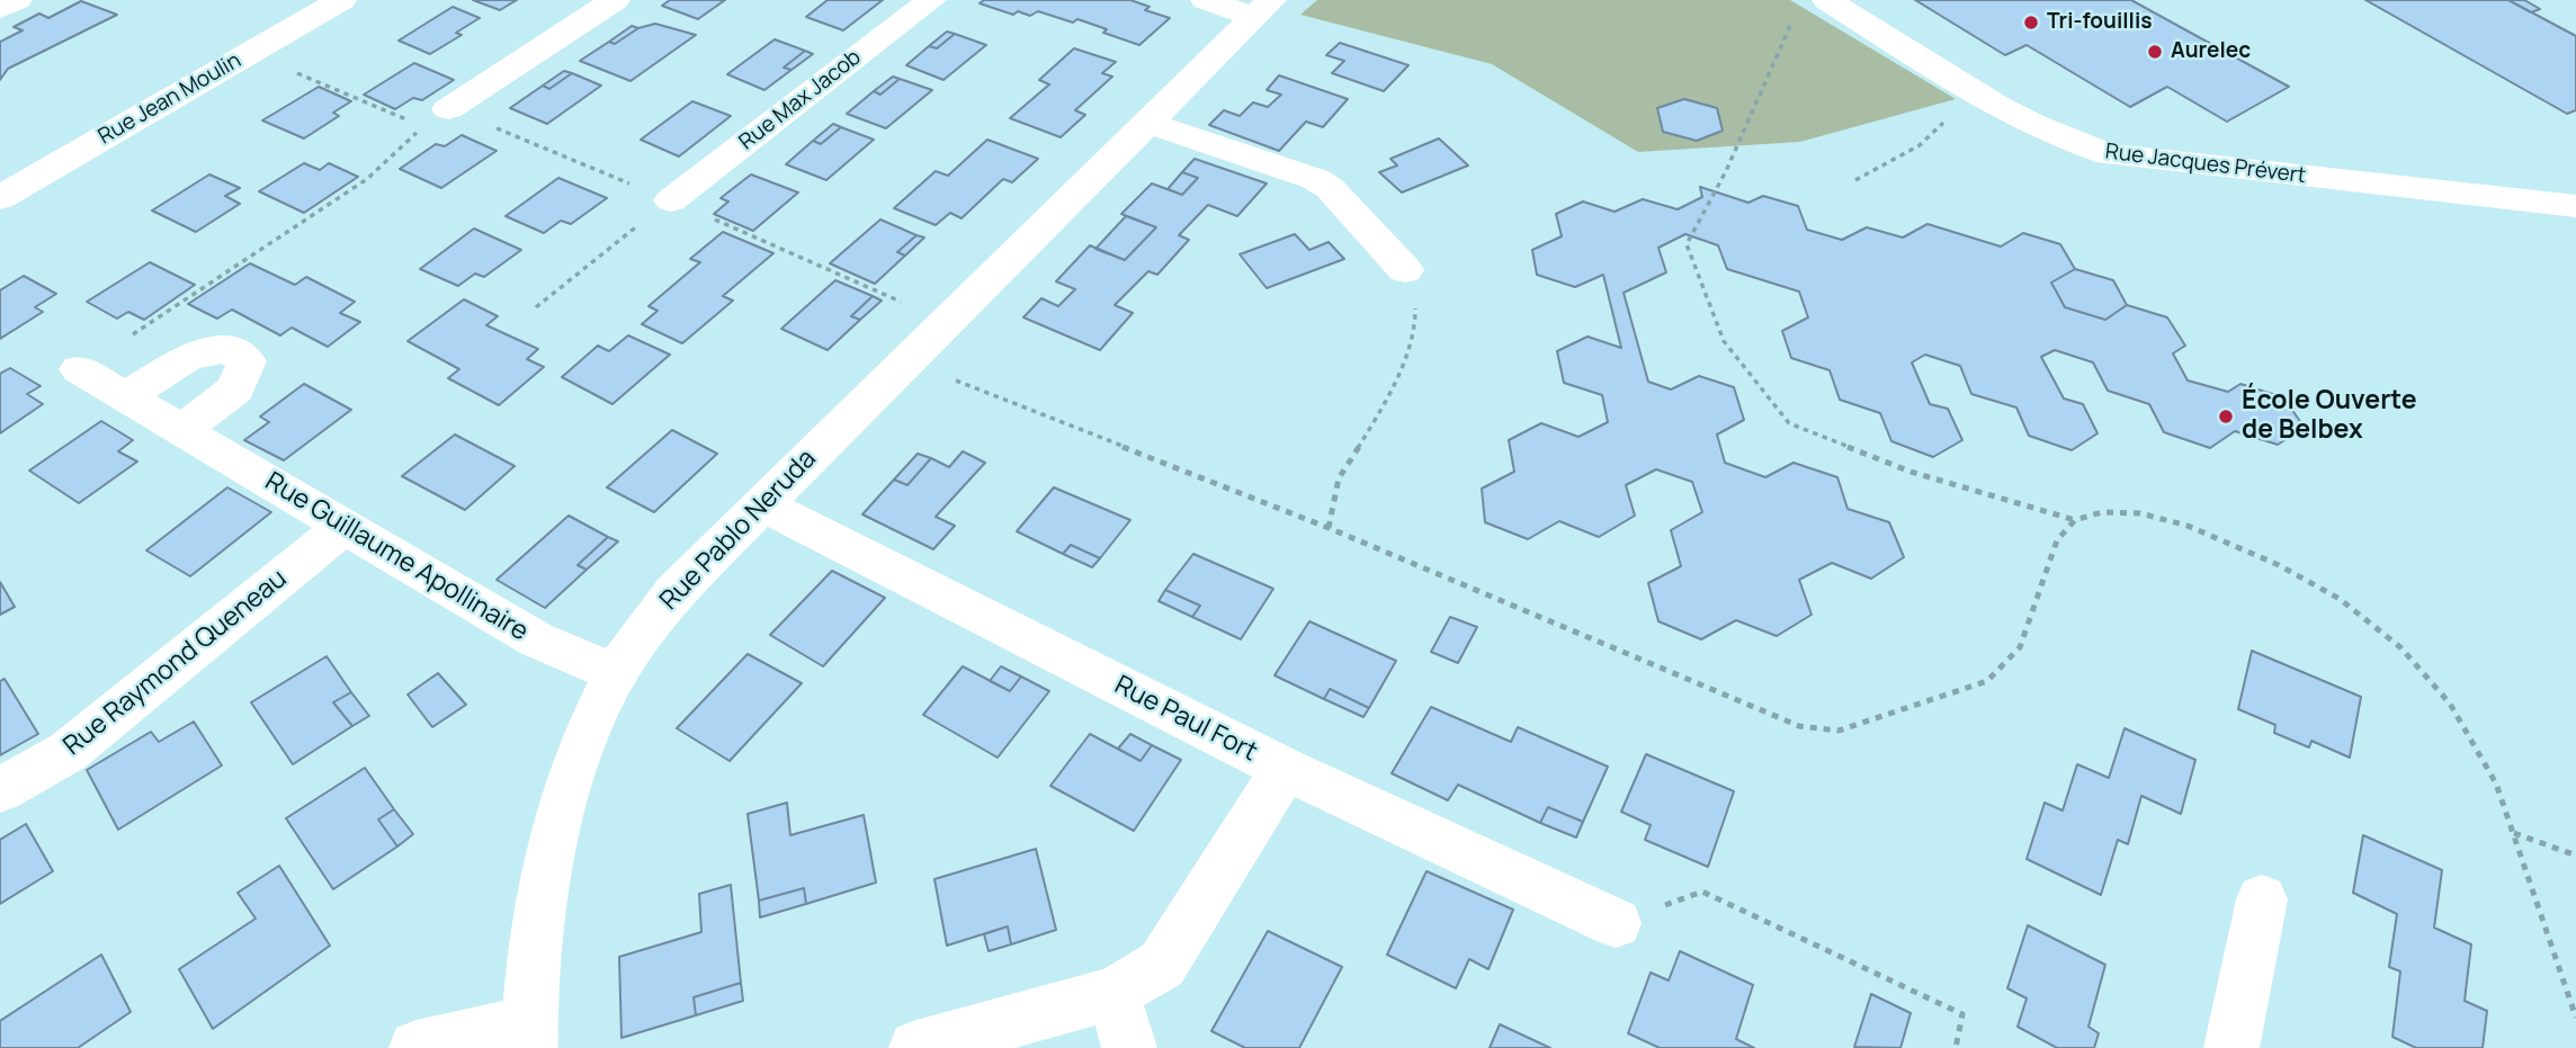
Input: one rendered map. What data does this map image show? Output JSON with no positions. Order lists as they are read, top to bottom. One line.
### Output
{"streets":{"street":["Rue Jean Moulin","Rue Max Jacob","Rue Jacques Prévert","Rue Pablo Neruda","Rue Guillaume Apollinaire","Rue Raymond Queneau","Rue Paul Fort"]},"crossings":[["Rue Pablo Neruda","Rue Guillaume Apollinaire"],["Rue Pablo Neruda","Rue Paul Fort"],["Rue Guillaume Apollinaire","Rue Raymond Queneau"]],"places":["Tri-fouillis","Aurelec","École Ouverte de Belbex"]}
